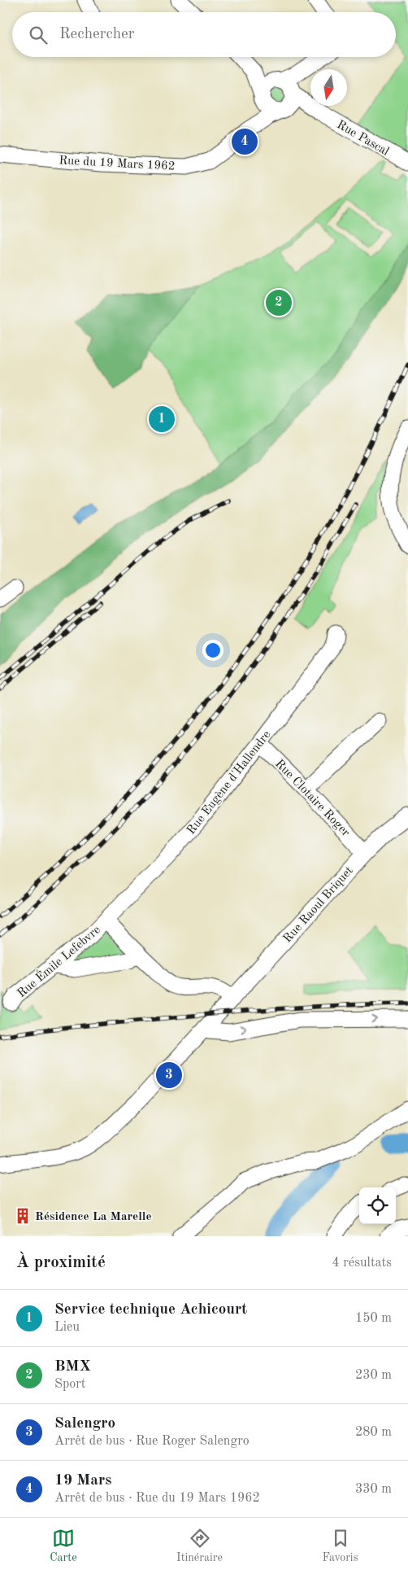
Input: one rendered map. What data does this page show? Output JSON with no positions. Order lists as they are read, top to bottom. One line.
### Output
{"streets":{"street":["Rue Pascal","Rue du 19 Mars 1962","Rue Eugène d'Hallendre","Rue Clotaire Roger","Rue Raoul Briquet","Rue Émile Lefebvre"]},"crossings":[["Rue Pascal","Rue du 19 Mars 1962"],["Rue Eugène d'Hallendre","Rue Clotaire Roger"],["Rue Eugène d'Hallendre","Rue Émile Lefebvre"],["Rue Clotaire Roger","Rue Raoul Briquet"]],"places":{"building":["Résidence La Marelle"]},"north":"bottom","page":{"search":"Rechercher","pins":["4","2","1","3"],"heading":["À proximité","4 résultats"],"list":[{"mark":"1","name":"Service technique Achicourt","note":"Lieu","value":"150 m"},{"mark":"2","name":"BMX","note":"Sport","value":"230 m"},{"mark":"3","name":"Salengro","note":"Arrêt de bus · Rue Roger Salengro","value":"280 m"},{"mark":"4","name":"19 Mars","note":"Arrêt de bus · Rue du 19 Mars 1962","value":"330 m"}],"nav":["Carte","Itinéraire","Favoris"]}}
